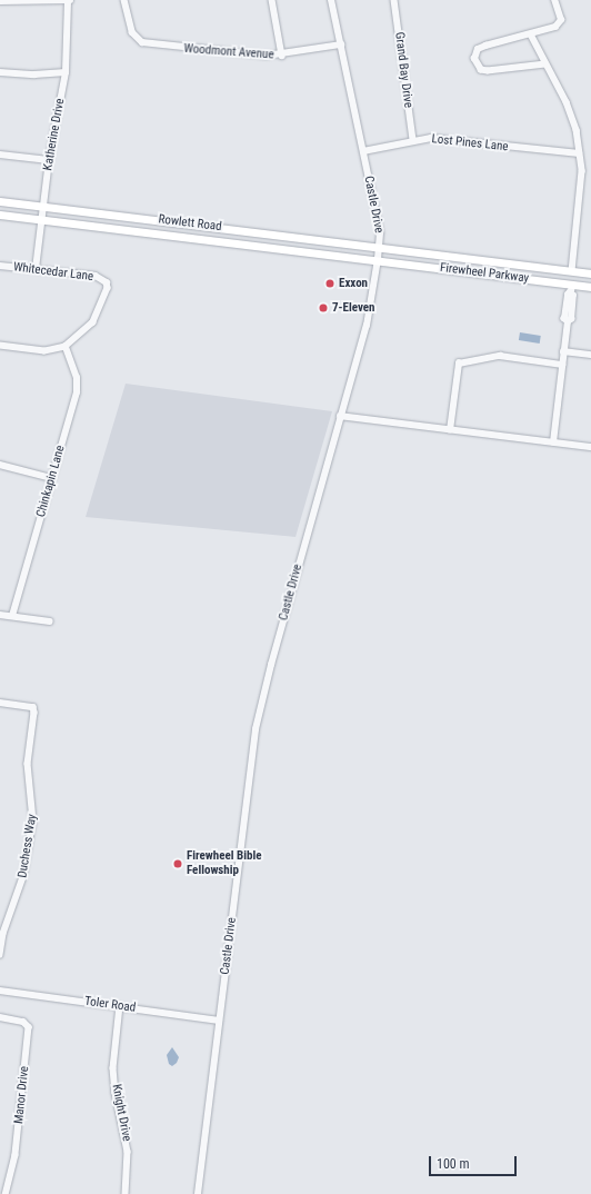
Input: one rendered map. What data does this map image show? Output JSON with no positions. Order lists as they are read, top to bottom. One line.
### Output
{"streets":{"main road":["Rowlett Road","Firewheel Parkway"],"street":["Woodmont Avenue","Grand Bay Drive","Katherine Drive","Lost Pines Lane","Castle Drive","Whitecedar Lane","Chinkapin Lane","Duchess Way","Toler Road","Manor Drive","Knight Drive"]},"crossings":[["Woodmont Avenue","Castle Drive"],["Grand Bay Drive","Lost Pines Lane"],["Katherine Drive","Rowlett Road"],["Katherine Drive","Whitecedar Lane"],["Lost Pines Lane","Castle Drive"],["Castle Drive","Rowlett Road"],["Castle Drive","Firewheel Parkway"],["Castle Drive","Toler Road"],["Rowlett Road","Firewheel Parkway"],["Whitecedar Lane","Chinkapin Lane"],["Toler Road","Knight Drive"]],"places":["Exxon","7-Eleven","Firewheel Bible Fellowship"],"scale_bar":"100 m"}
